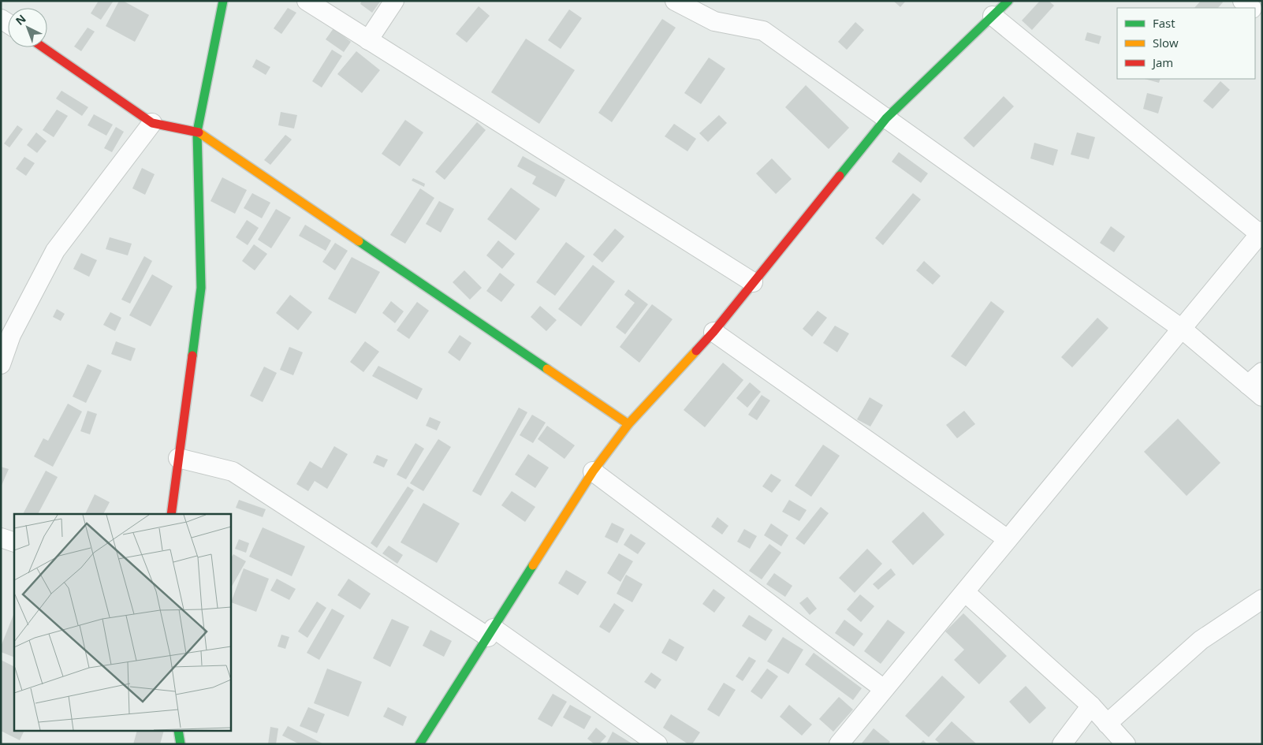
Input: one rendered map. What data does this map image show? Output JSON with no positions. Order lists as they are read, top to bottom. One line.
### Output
{"legend":["Fast","Slow","Jam"],"north":"top left"}
